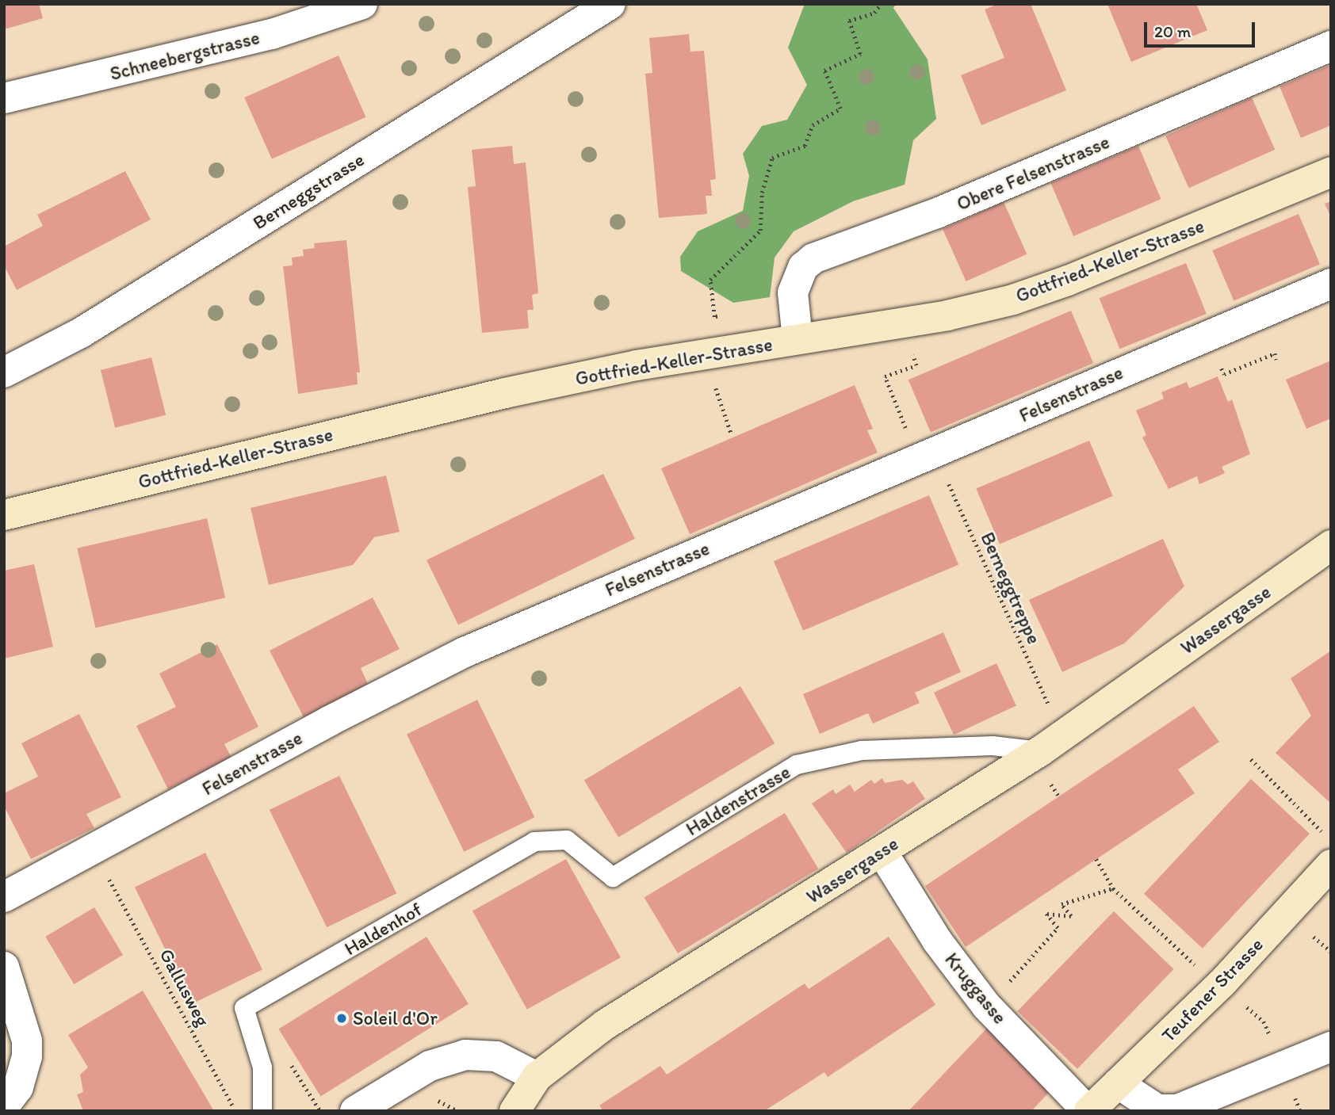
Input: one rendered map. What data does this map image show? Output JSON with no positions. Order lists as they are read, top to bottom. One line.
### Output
{"streets":{"street":["Schneebergstrasse","Obere Felsenstrasse","Berneggstrasse","Gottfried-Keller-Strasse","Felsenstrasse","Wassergasse","Kruggasse","Teufener Strasse"],"lane":["Haldenstrasse","Haldenhof"],"path":["Berneggtreppe","Gallusweg"]},"crossings":[["Obere Felsenstrasse","Gottfried-Keller-Strasse"],["Wassergasse","Haldenstrasse"],["Wassergasse","Kruggasse"],["Haldenstrasse","Haldenhof"],["Kruggasse","Teufener Strasse"]],"places":["Soleil d'Or"],"scale_bar":"20 m"}
